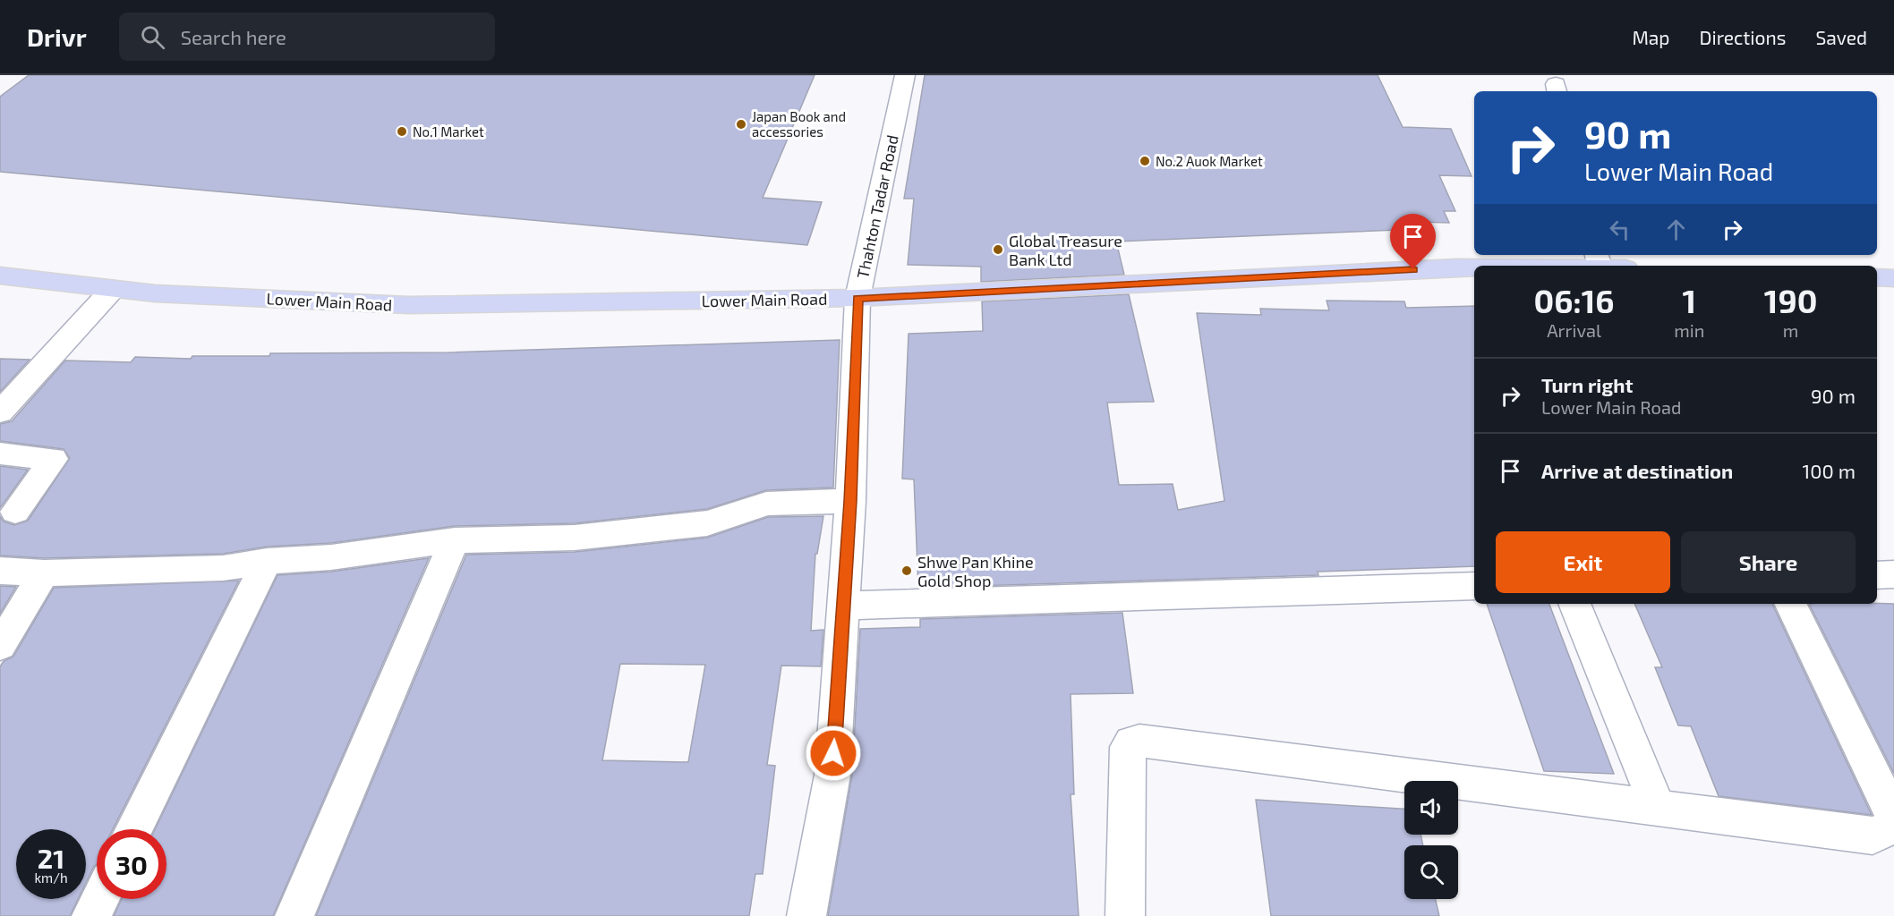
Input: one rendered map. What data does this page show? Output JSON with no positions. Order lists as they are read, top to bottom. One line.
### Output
{"streets":{"main road":["Lower Main Road"],"street":["Thahton Tadar Road"]},"crossings":[["Thahton Tadar Road","Lower Main Road"]],"places":["Japan Book and accessories","No.1 Market","No.2 Auok Market","Global Treasure Bank Ltd","Shwe Pan Khine Gold Shop"],"page":{"header":"Drivr","search":"Search here","nav":["Map","Directions","Saved"],"turn":["90 m","Lower Main Road"],"eta":["06:16","Arrival","1","min","190","m"],"list":[{"name":"Turn right","note":"Lower Main Road","value":"90 m"},{"name":"Arrive at destination","value":"100 m"}],"buttons":["Exit","Share"],"speed":"21 km/h","limit":"30"}}
